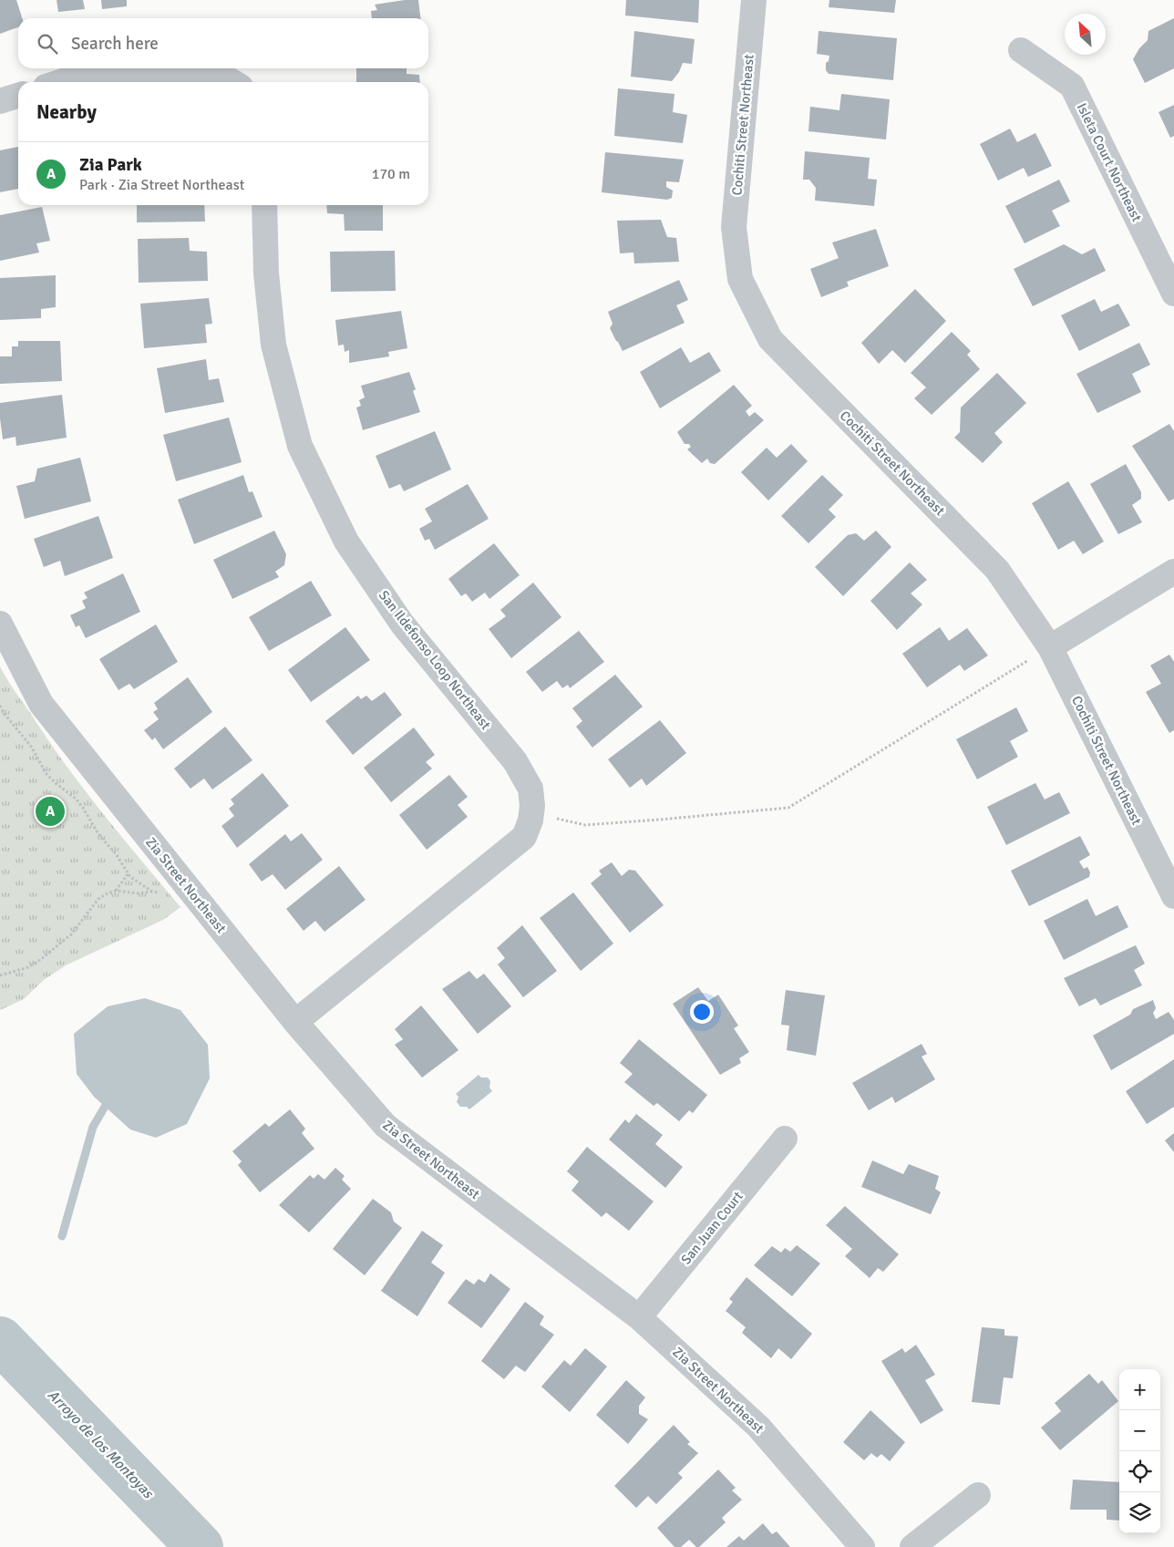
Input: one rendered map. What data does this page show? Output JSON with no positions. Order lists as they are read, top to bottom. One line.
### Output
{"streets":{"street":["Cochiti Street Northeast","Isleta Court Northeast","San Ildefonso Loop Northeast","Zia Street Northeast","San Juan Court"]},"crossings":[["San Ildefonso Loop Northeast","Zia Street Northeast"],["Zia Street Northeast","San Juan Court"]],"water":["Arroyo de los Montoyas"],"north":"top left","page":{"search":"Search here","heading":"Nearby","list":[{"mark":"A","name":"Zia Park","note":"Park · Zia Street Northeast","value":"170 m"}],"pins":"A","map_buttons":["+","−"]}}
